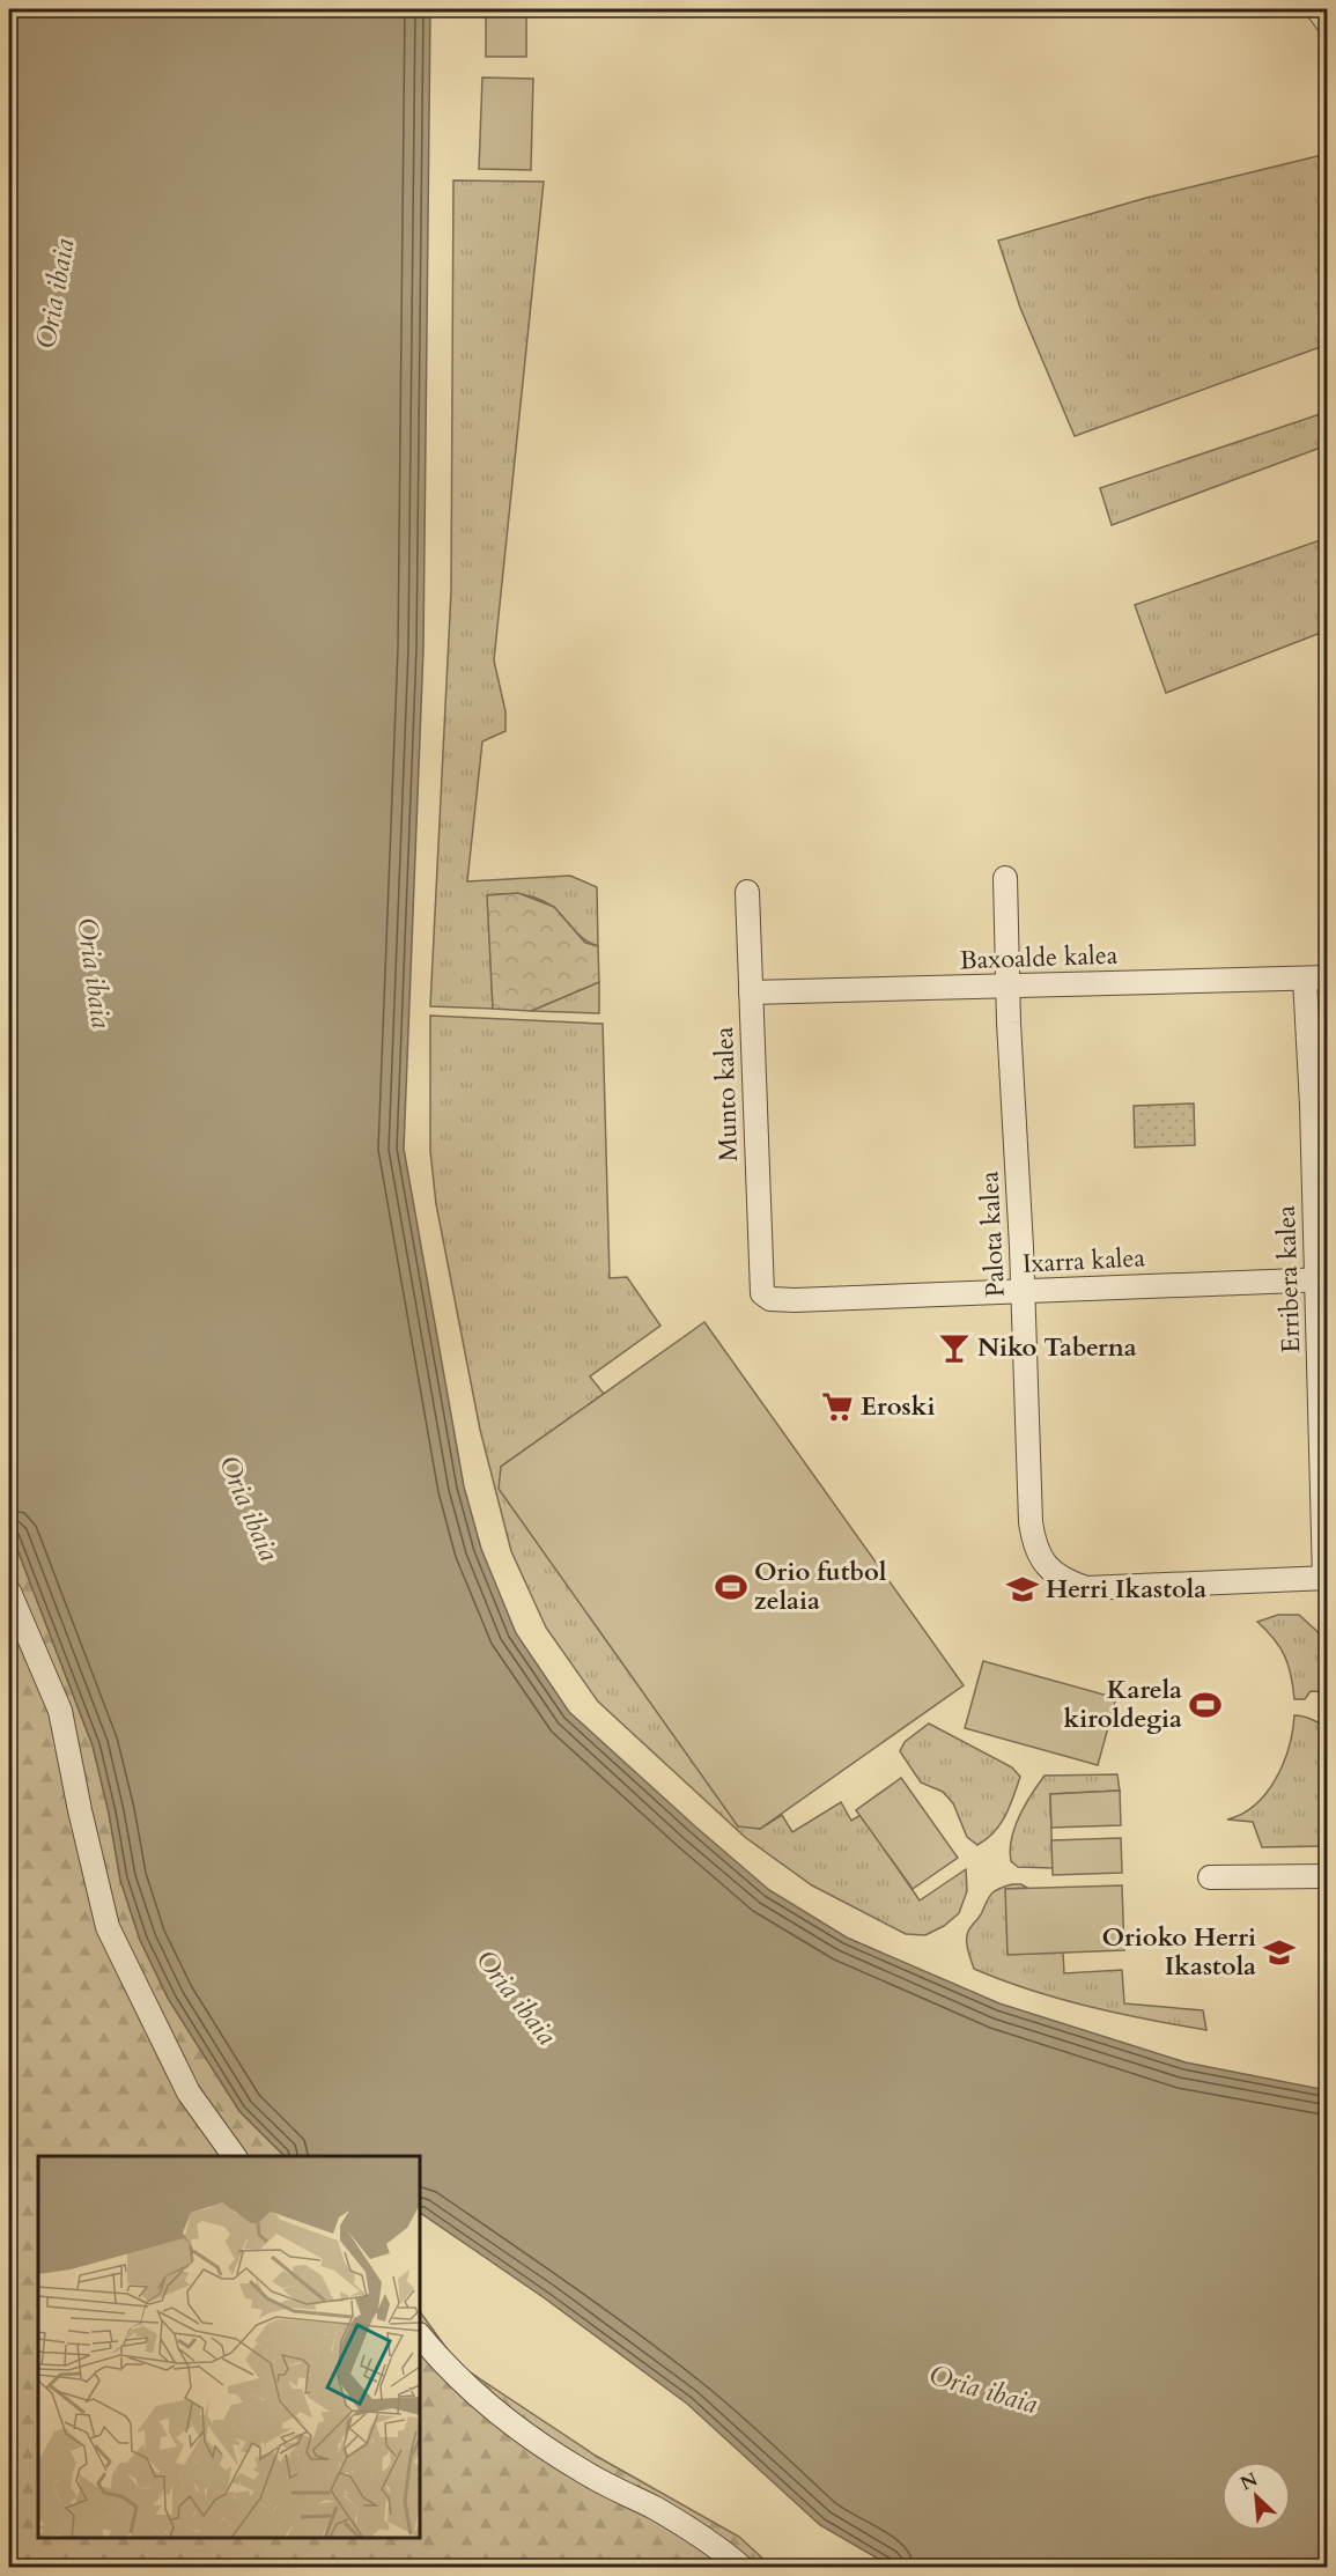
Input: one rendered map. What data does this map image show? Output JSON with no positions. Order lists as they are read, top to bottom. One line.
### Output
{"streets":{"street":["Baxoalde kalea","Munto kalea","Palota kalea","Ixarra kalea","Erribera kalea"]},"crossings":[["Baxoalde kalea","Munto kalea"],["Baxoalde kalea","Palota kalea"],["Baxoalde kalea","Erribera kalea"],["Munto kalea","Ixarra kalea"],["Palota kalea","Ixarra kalea"],["Palota kalea","Erribera kalea"],["Ixarra kalea","Erribera kalea"]],"water":["Oria ibaia"],"places":{"bar":["Niko Taberna"],"supermarket":["Eroski"],"sports":["Orio futbol zelaia","Karela kiroldegia"],"school or university":["Herri Ikastola","Orioko Herri Ikastola"]},"north":"top left"}
